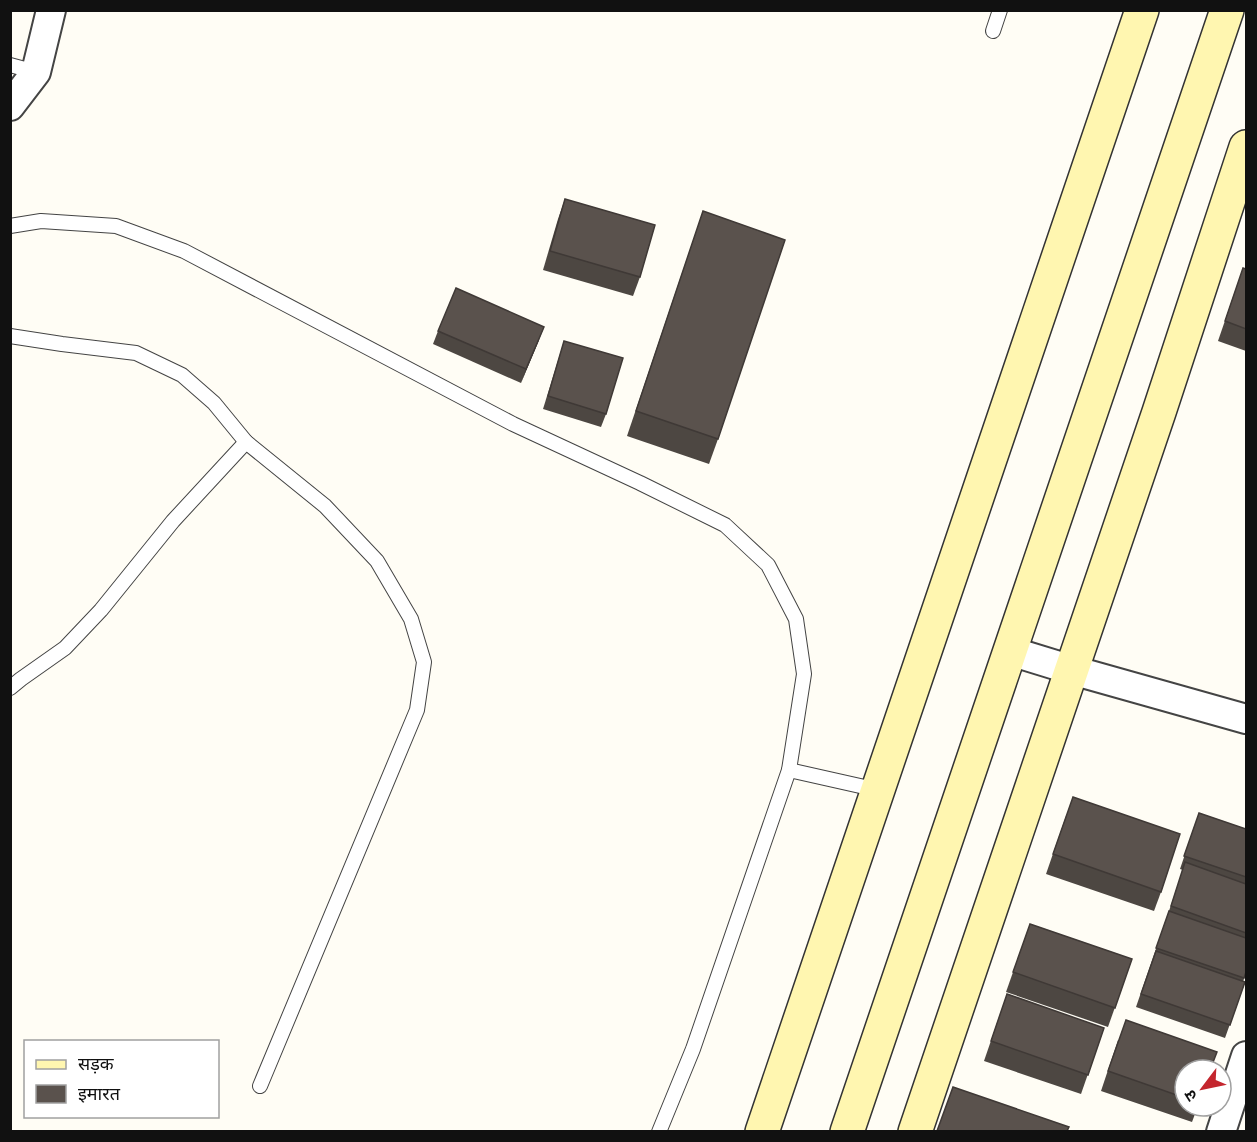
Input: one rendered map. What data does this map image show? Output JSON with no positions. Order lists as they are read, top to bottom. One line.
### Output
{"legend":["सड़क","इमारत"],"north":"bottom left"}
